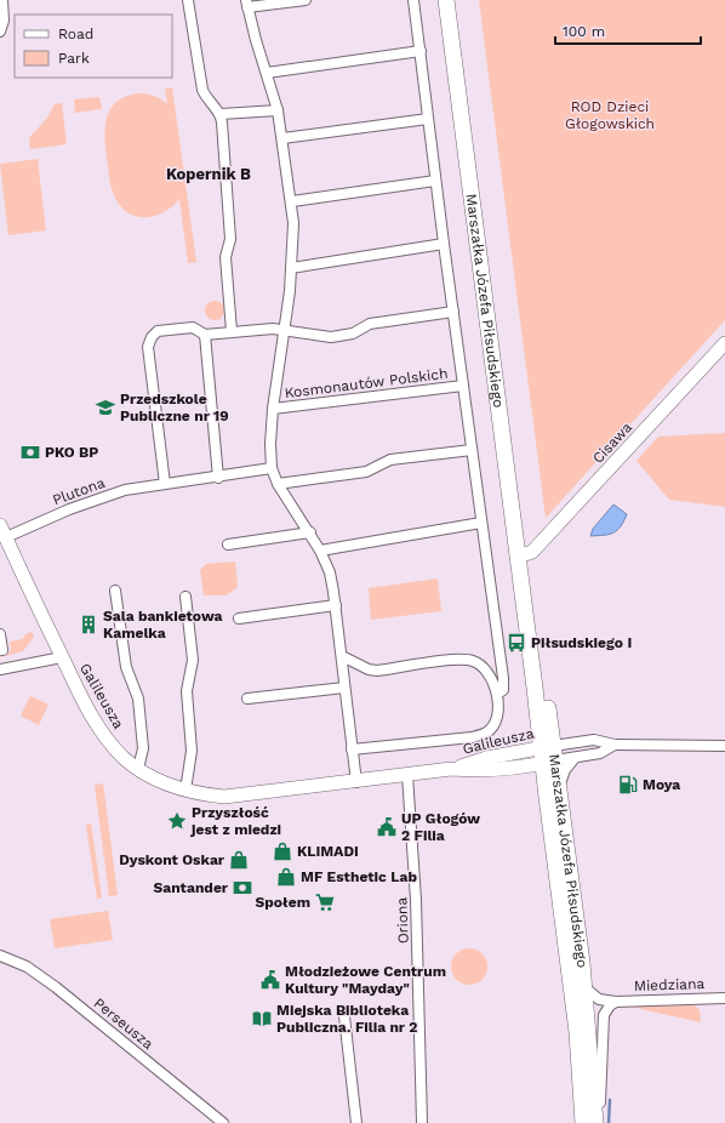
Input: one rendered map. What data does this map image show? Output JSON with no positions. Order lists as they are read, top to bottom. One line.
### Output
{"streets":{"main road":["Marszałka Józefa Piłsudskiego"],"street":["Kosmonautów Polskich","Cisawa","Plutona","Galileusza","Oriona","Miedziana","Perseusza"]},"crossings":[["Marszałka Józefa Piłsudskiego","Cisawa"],["Marszałka Józefa Piłsudskiego","Galileusza"],["Marszałka Józefa Piłsudskiego","Miedziana"],["Kosmonautów Polskich","Plutona"],["Kosmonautów Polskich","Galileusza"],["Plutona","Galileusza"],["Galileusza","Oriona"]],"districts":["Kopernik B"],"parks":["ROD Dzieci Głogowskich"],"places":{"school or university":["Przedszkole Publiczne nr 19"],"bank":["PKO BP","Santander"],"building":["Sala bankietowa Kamelka"],"bus stop":["Piłsudskiego I"],"fuel station":["Moya"],"place":["Przyszłość jest z miedzi"],"public building":["UP Głogów 2 Filia","Młodzieżowe Centrum Kultury \"Mayday\""],"shop":["KLIMADI","Dyskont Oskar","MF Esthetic Lab"],"supermarket":["Społem"],"library":["Miejska Biblioteka Publiczna. Filia nr 2"]},"legend":["Road","Park"],"scale_bar":"100 m"}
